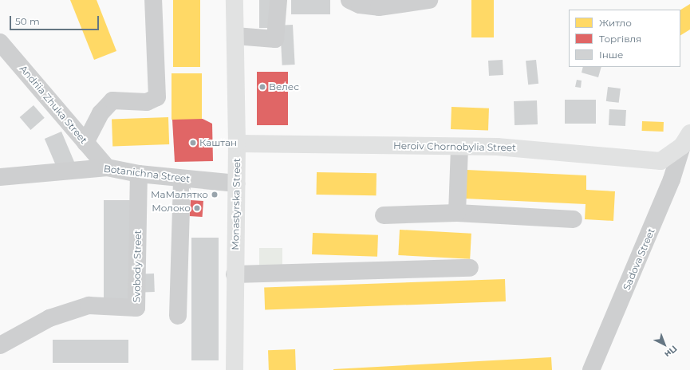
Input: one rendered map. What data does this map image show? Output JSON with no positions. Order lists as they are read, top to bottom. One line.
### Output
{"streets":{"main road":["Heroiv Chornobylia Street","Monastyrska Street"],"street":["Andriia Zhuka Street","Botanichna Street","Sadova Street","Svobody Street"]},"crossings":[["Andriia Zhuka Street","Botanichna Street"],["Heroiv Chornobylia Street","Monastyrska Street"],["Heroiv Chornobylia Street","Sadova Street"],["Botanichna Street","Monastyrska Street"],["Botanichna Street","Svobody Street"]],"places":["Велес","Каштан","МаМалятко","Молоко"],"legend":["Житло","Торгівля","Інше"],"scale_bar":"50 m","north":"bottom right"}
